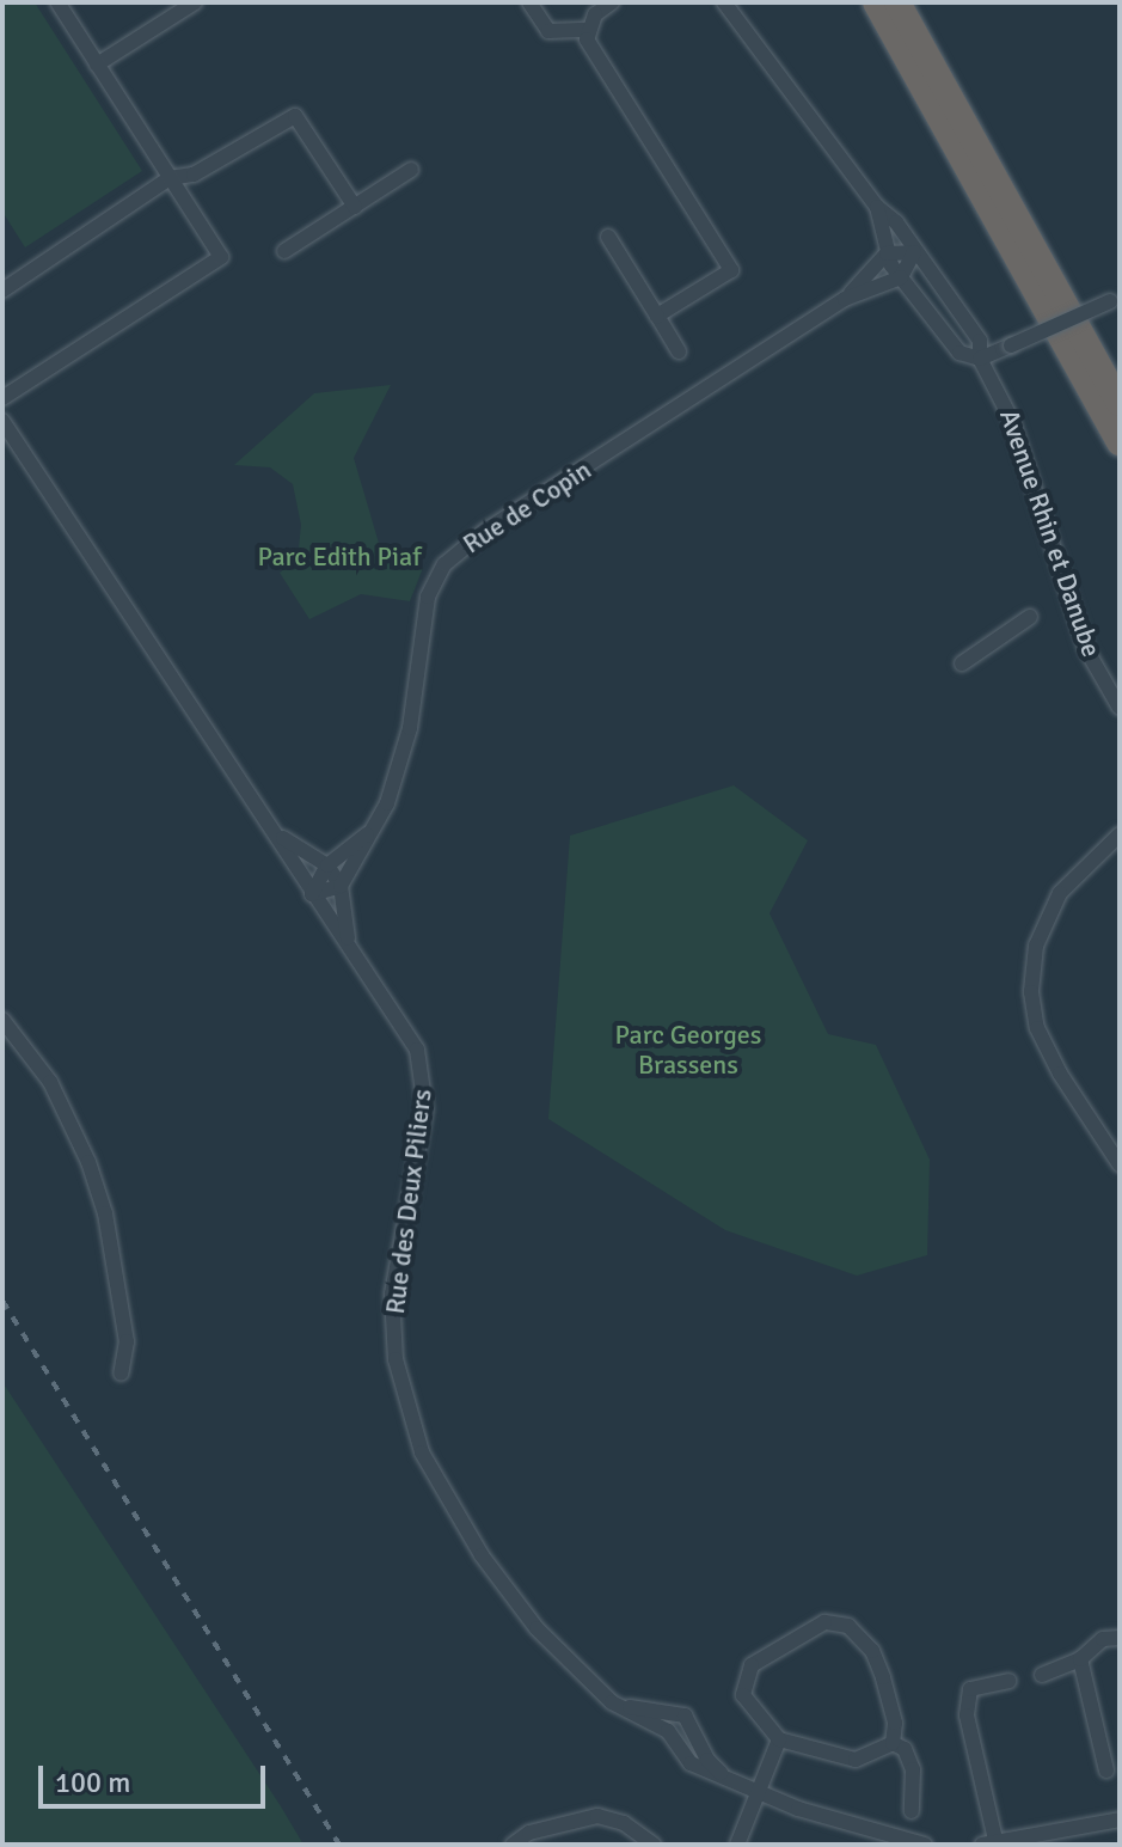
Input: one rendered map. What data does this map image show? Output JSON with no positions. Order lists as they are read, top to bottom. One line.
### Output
{"streets":{"street":["Rue de Copin","Avenue Rhin et Danube","Rue des Deux Piliers"]},"crossings":[["Rue de Copin","Rue des Deux Piliers"]],"parks":["Parc Edith Piaf","Parc Georges Brassens"],"scale_bar":"100 m"}
